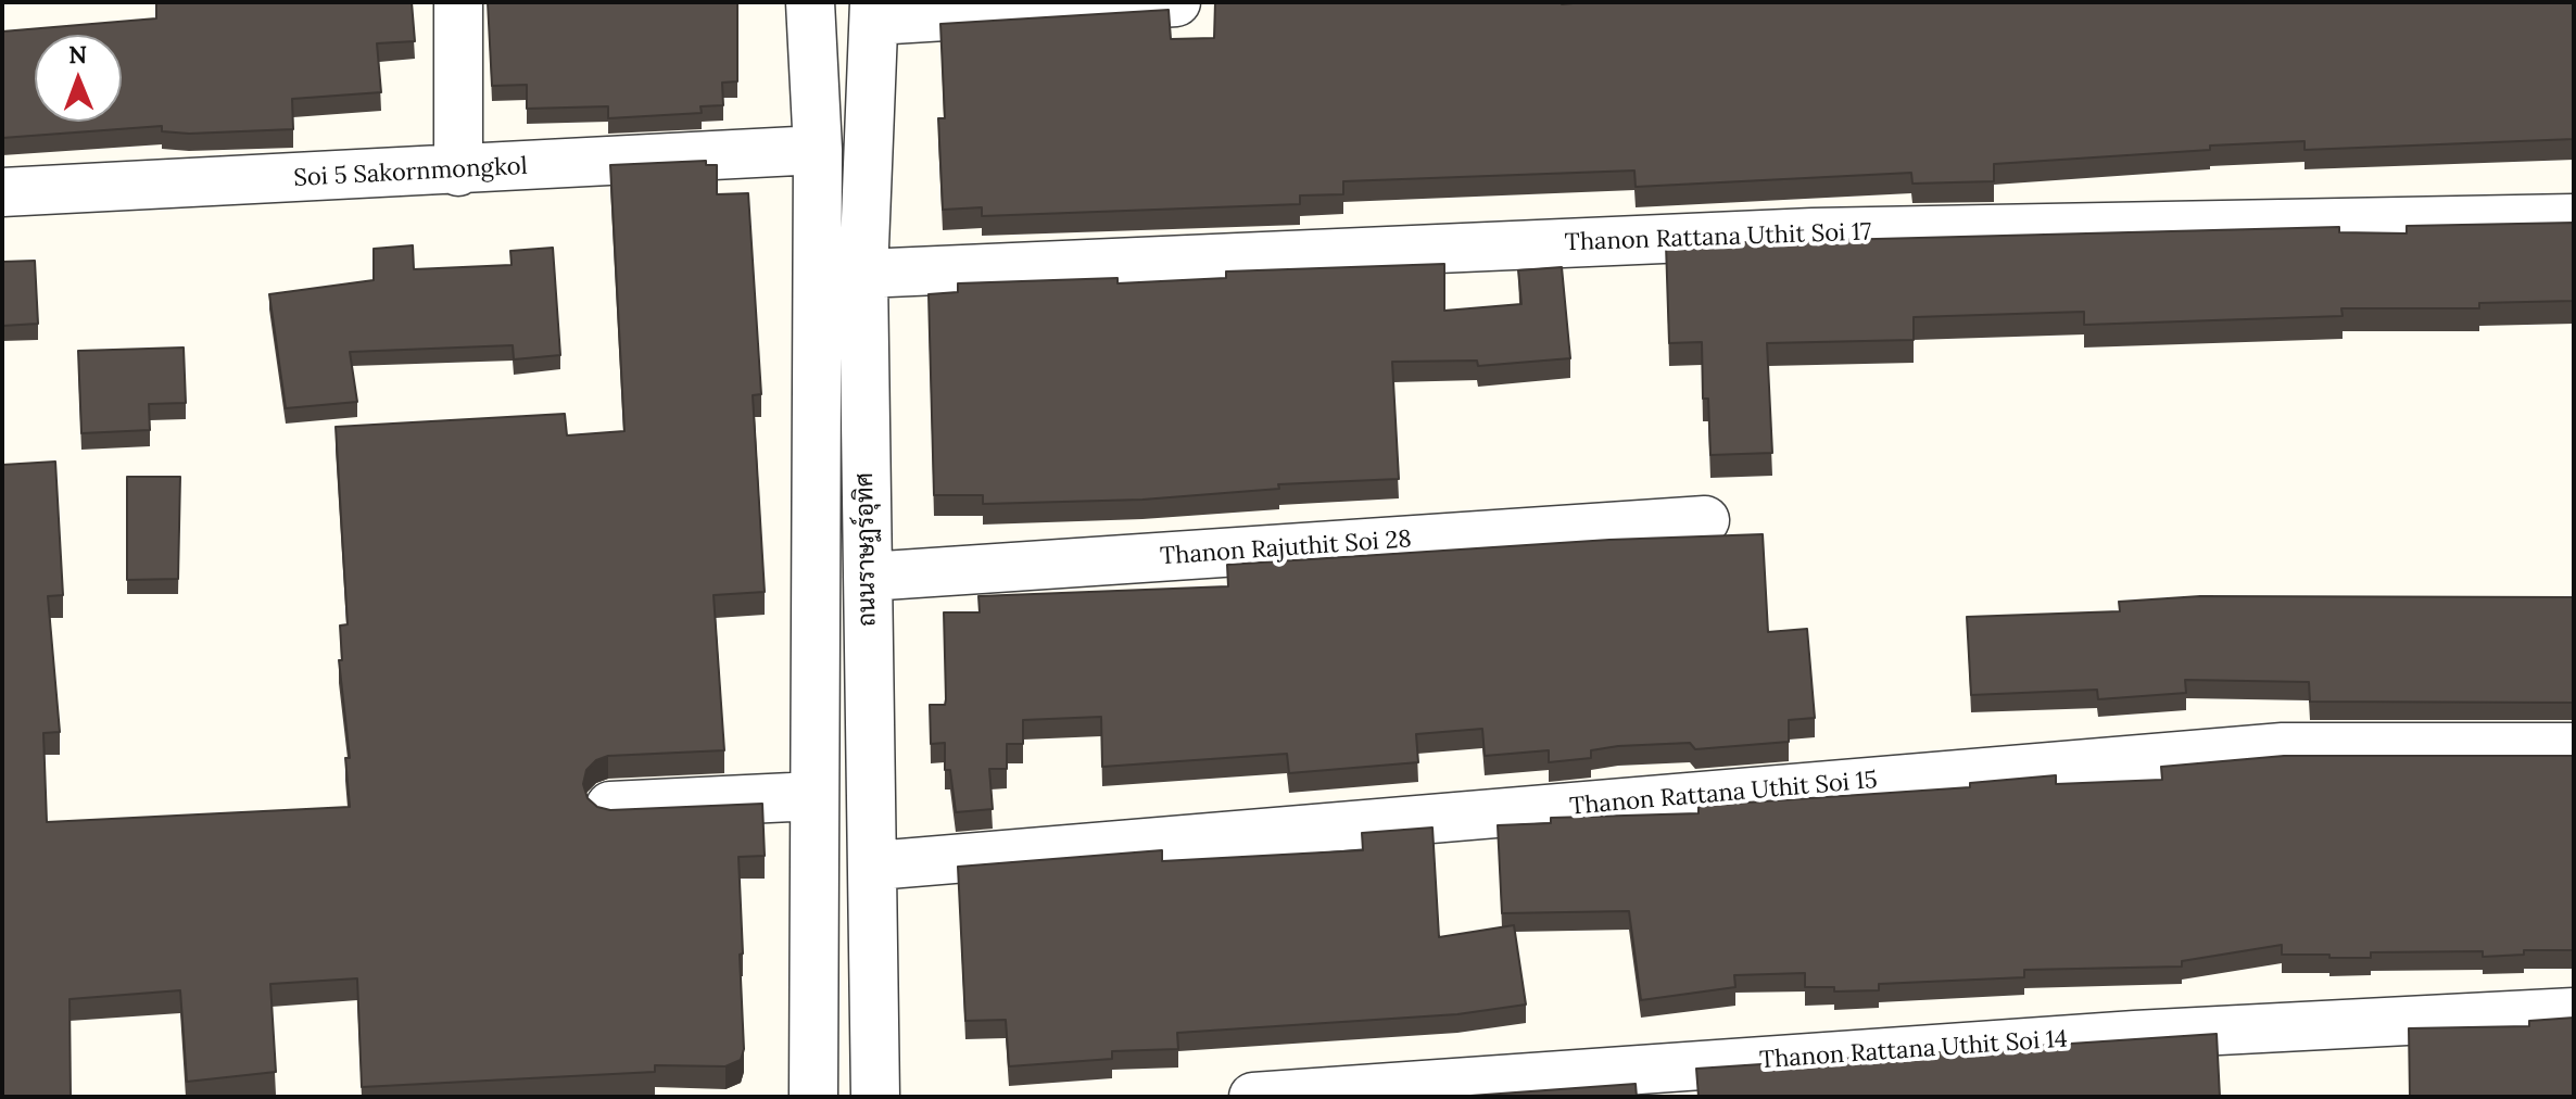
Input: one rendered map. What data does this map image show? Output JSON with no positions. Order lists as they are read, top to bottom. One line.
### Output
{"streets":{"street":["Soi 5 Sakornmongkol","Thanon Rattana Uthit Soi 17","Thanon Rajuthit Soi 28","ถนนราษฏร์อุทิศ","Thanon Rattana Uthit Soi 15","Thanon Rattana Uthit Soi 14"]},"crossings":[["Soi 5 Sakornmongkol","ถนนราษฏร์อุทิศ"],["Thanon Rattana Uthit Soi 17","ถนนราษฏร์อุทิศ"],["Thanon Rajuthit Soi 28","ถนนราษฏร์อุทิศ"],["ถนนราษฏร์อุทิศ","Thanon Rattana Uthit Soi 15"]],"north":"top"}
